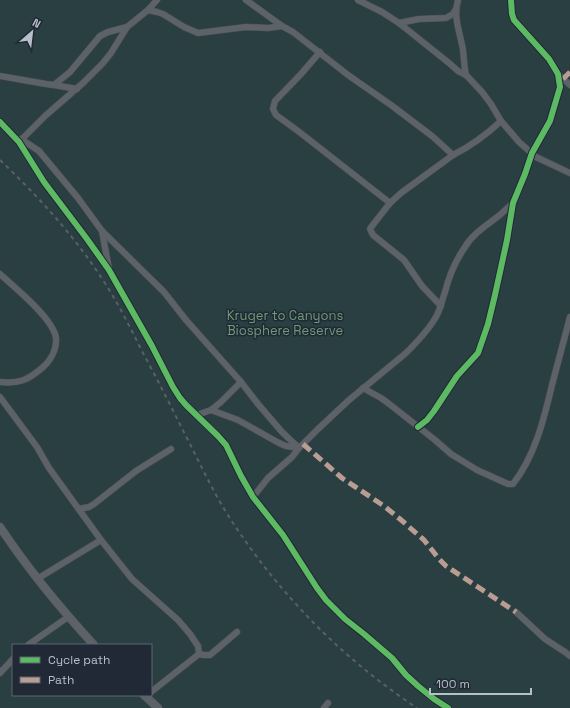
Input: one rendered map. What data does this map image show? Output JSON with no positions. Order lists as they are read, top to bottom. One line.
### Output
{"parks":["Kruger to Canyons Biosphere Reserve"],"legend":["Cycle path","Path"],"scale_bar":"100 m","north":"top right"}
